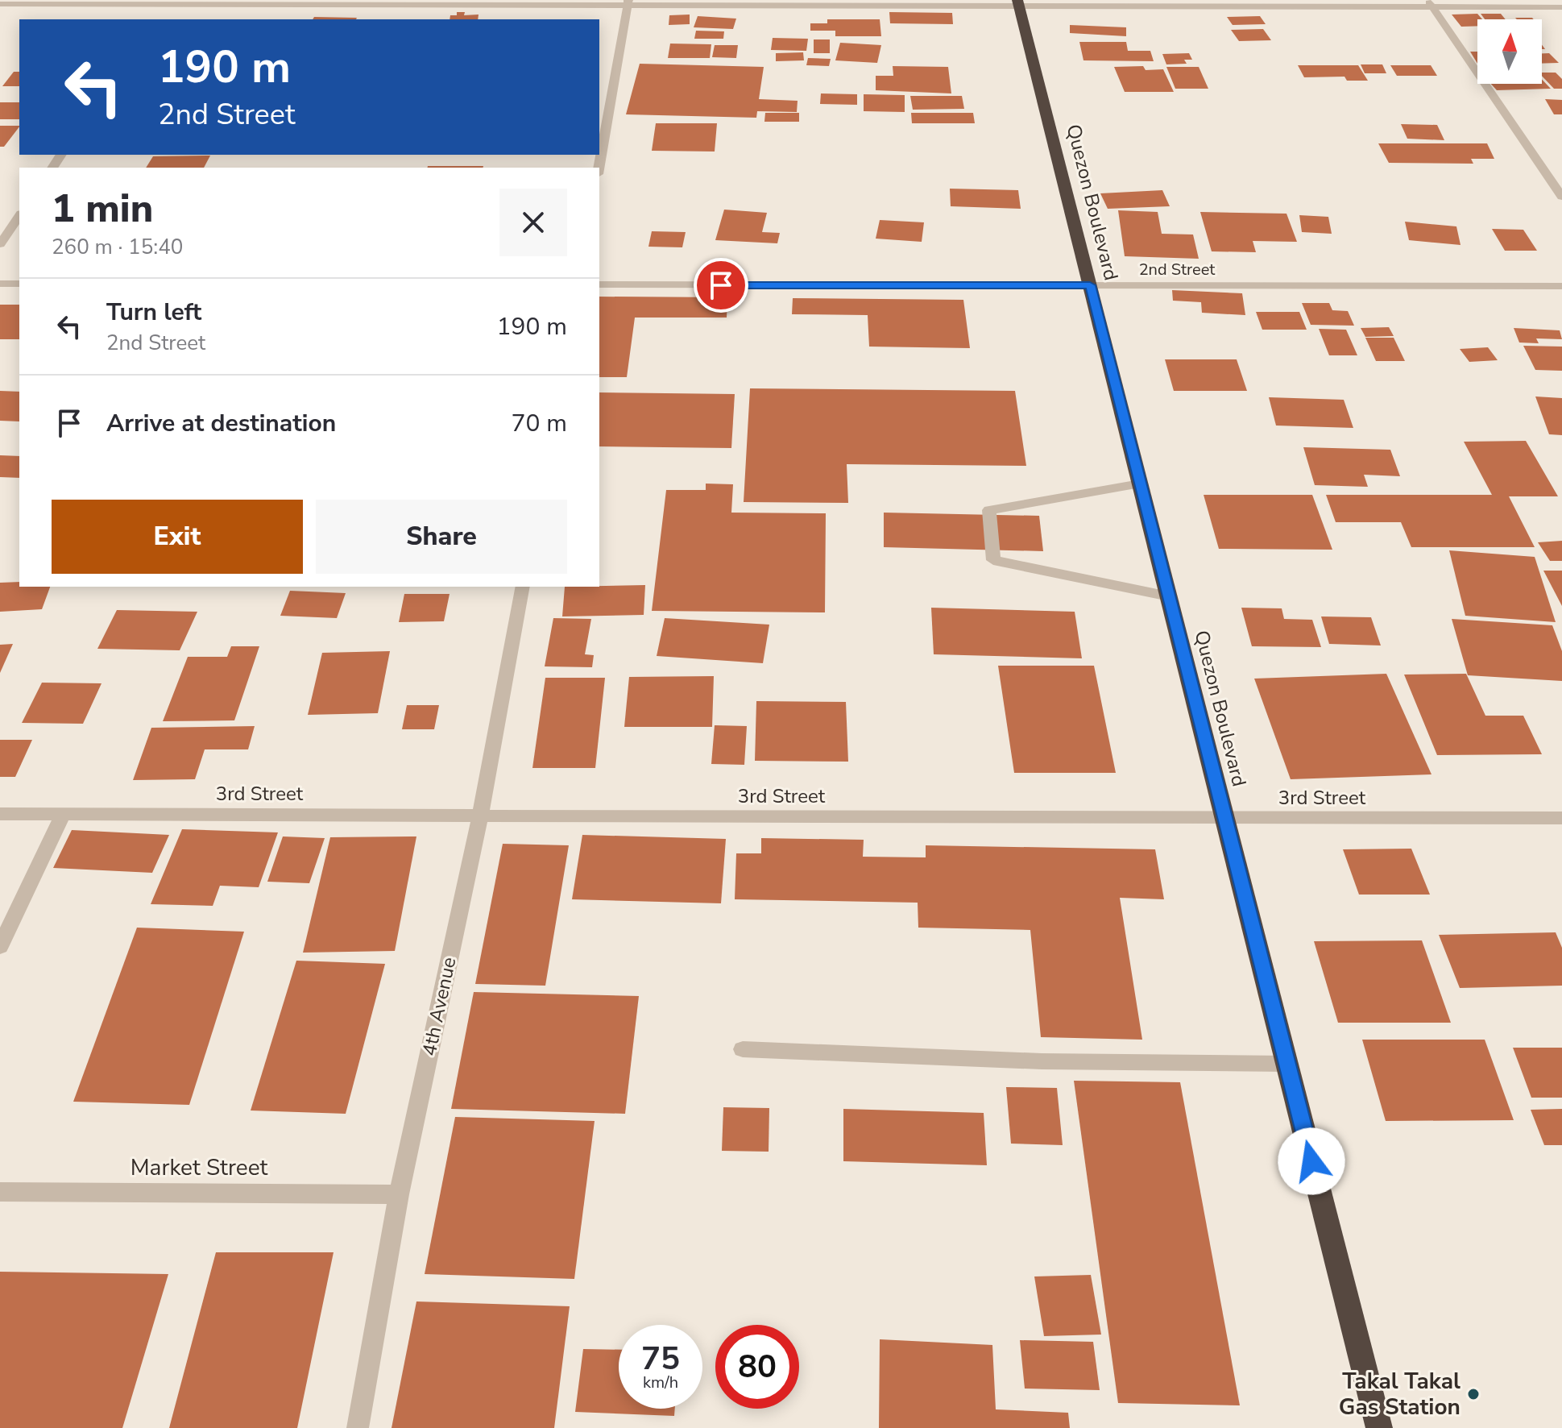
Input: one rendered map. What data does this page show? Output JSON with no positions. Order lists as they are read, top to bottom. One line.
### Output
{"streets":{"highway":["Quezon Boulevard"],"street":["2nd Street","3rd Street","4th Avenue","Market Street"]},"crossings":[["Quezon Boulevard","2nd Street"],["Quezon Boulevard","3rd Street"],["3rd Street","4th Avenue"],["4th Avenue","Market Street"]],"places":["Takal Takal Gas Station"],"north":"top","page":{"turn":["190 m","2nd Street"],"heading":["1 min","260 m · 15:40"],"list":[{"name":"Turn left","note":"2nd Street","value":"190 m"},{"name":"Arrive at destination","value":"70 m"}],"buttons":["Exit","Share"],"speed":"75 km/h","limit":"80"}}
